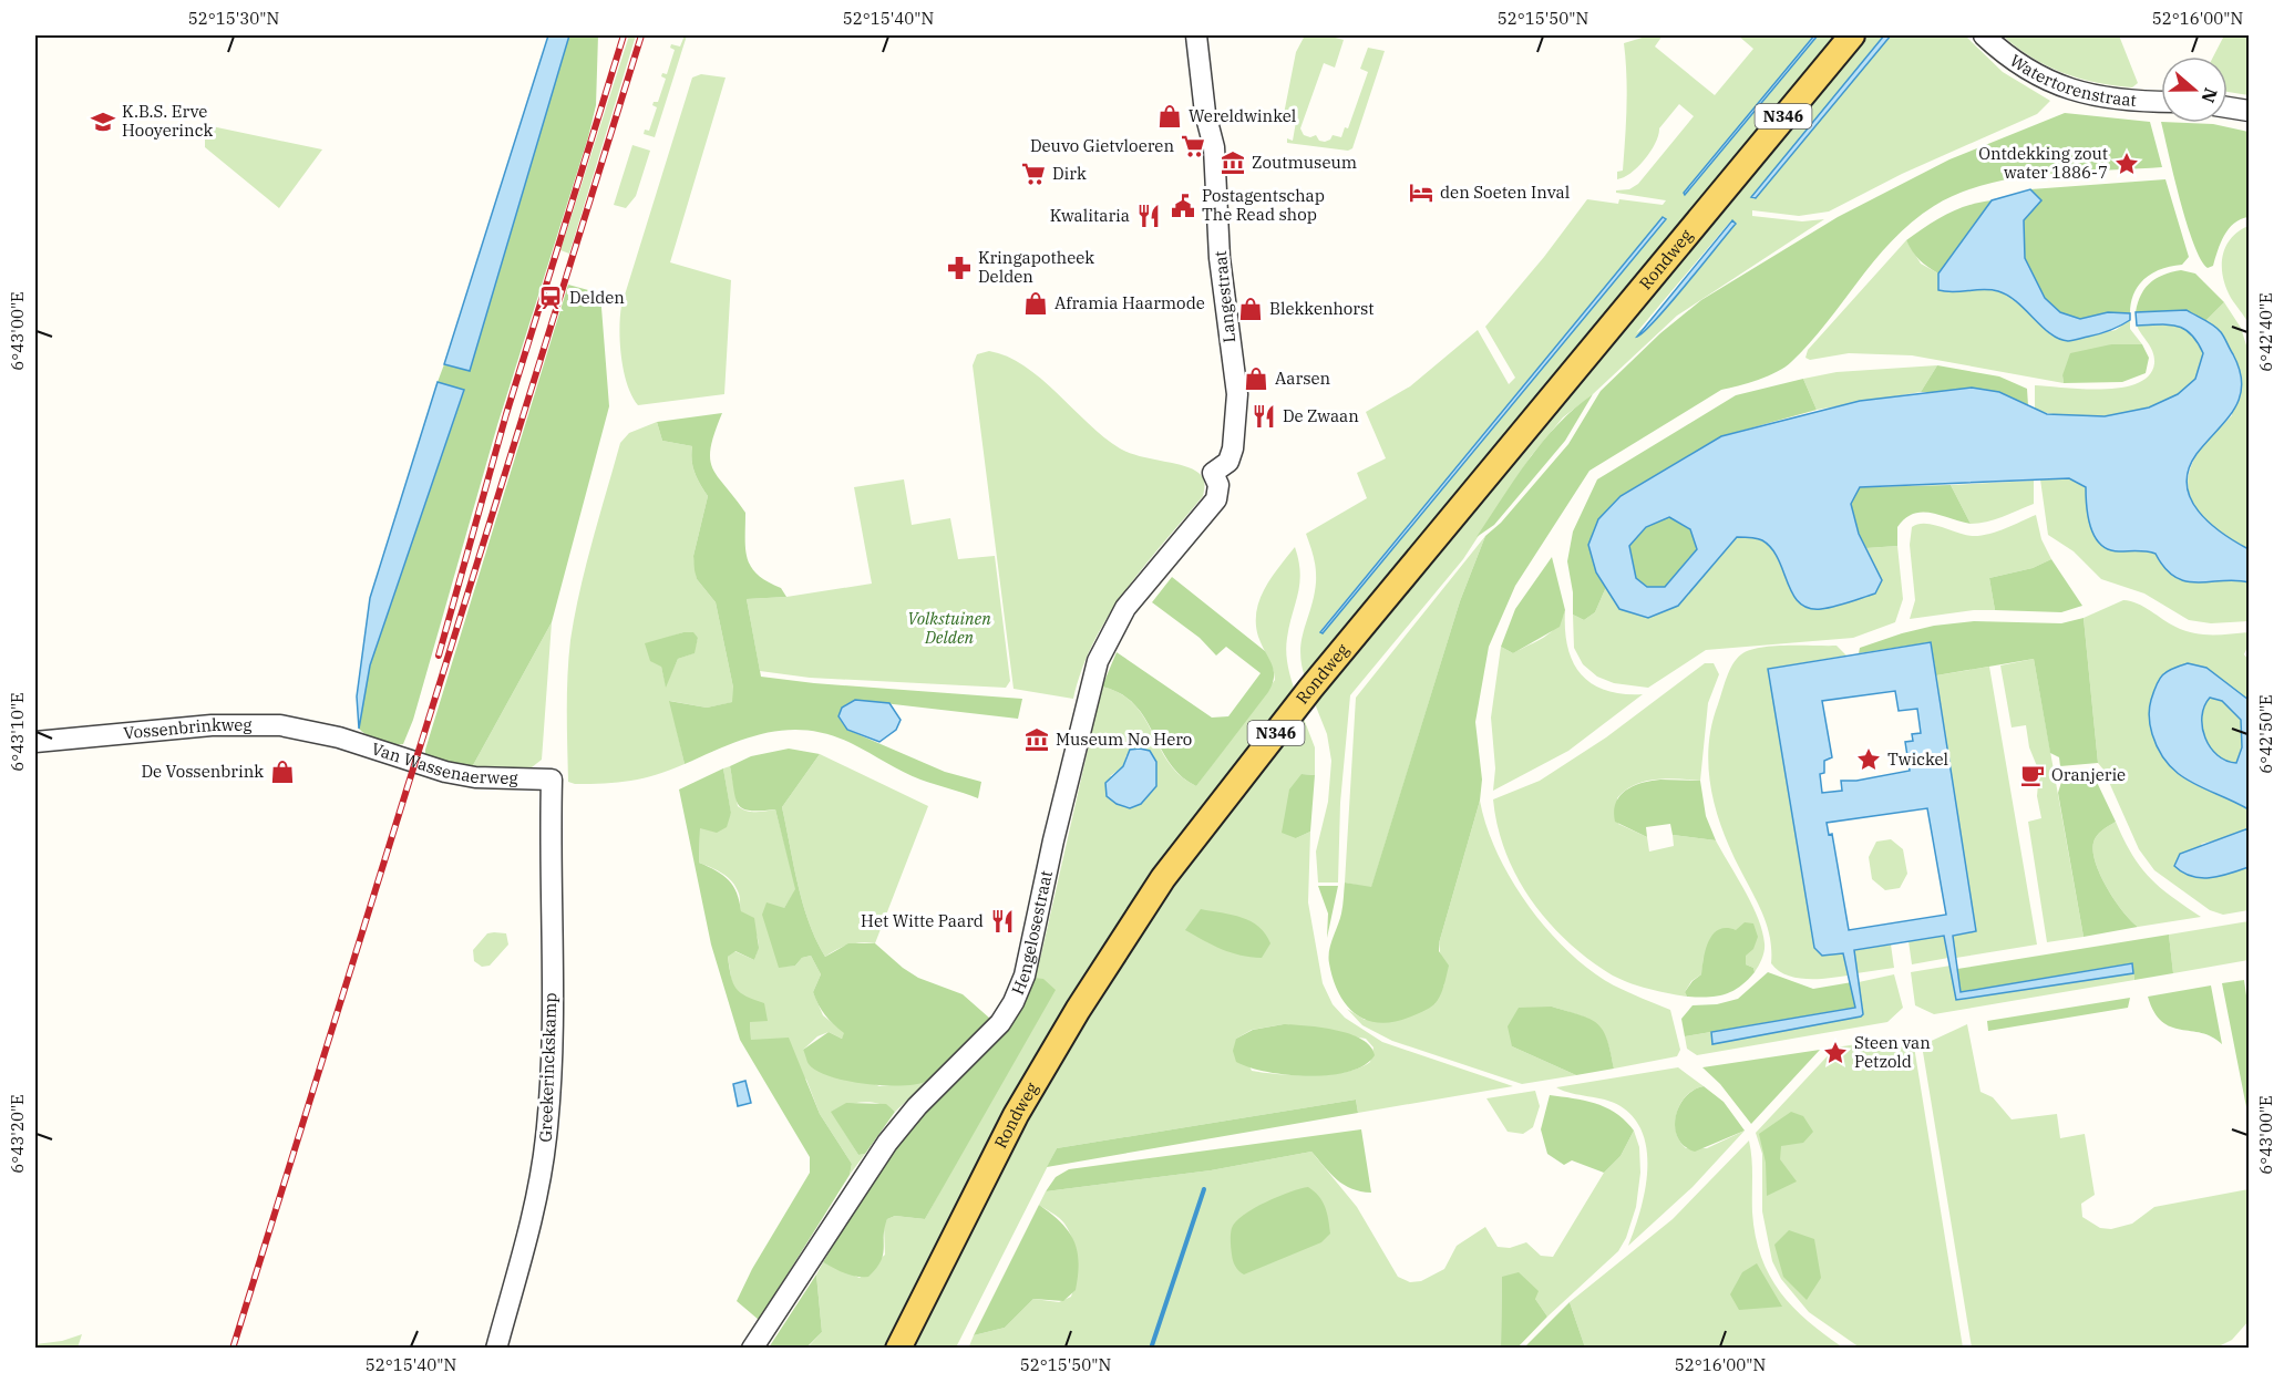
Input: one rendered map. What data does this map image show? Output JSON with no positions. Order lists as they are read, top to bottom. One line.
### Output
{"streets":{"main road":["N346","Rondweg"],"street":["Watertorenstraat","Langestraat","Vossenbrinkweg","Van Wassenaerweg","Hengelosestraat","Greekerinckskamp"]},"crossings":[["N346","Rondweg"],["Langestraat","Hengelosestraat"],["Vossenbrinkweg","Van Wassenaerweg"],["Van Wassenaerweg","Greekerinckskamp"]],"parks":["Volkstuinen Delden"],"places":{"shop":["Wereldwinkel","Aframia Haarmode","Blekkenhorst","Aarsen","De Vossenbrink"],"school or university":["K.B.S. Erve Hooyerinck"],"supermarket":["Deuvo Gietvloeren","Dirk"],"museum":["Zoutmuseum","Museum No Hero"],"place":["Ontdekking zout water 1886-7","Twickel","Steen van Petzold"],"hotel":["den Soeten Inval"],"public building":["Postagentschap The Read shop"],"restaurant":["Kwalitaria","De Zwaan","Het Witte Paard"],"pharmacy":["Kringapotheek Delden"],"station":["Delden"],"cafe":["Oranjerie"]},"north":"right","coordinates":["52°15'30\"N","52°15'40\"N","52°15'50\"N","52°16'00\"N","6°43'00\"E","6°42'40\"E","6°43'10\"E","6°42'50\"E","6°43'20\"E"]}
